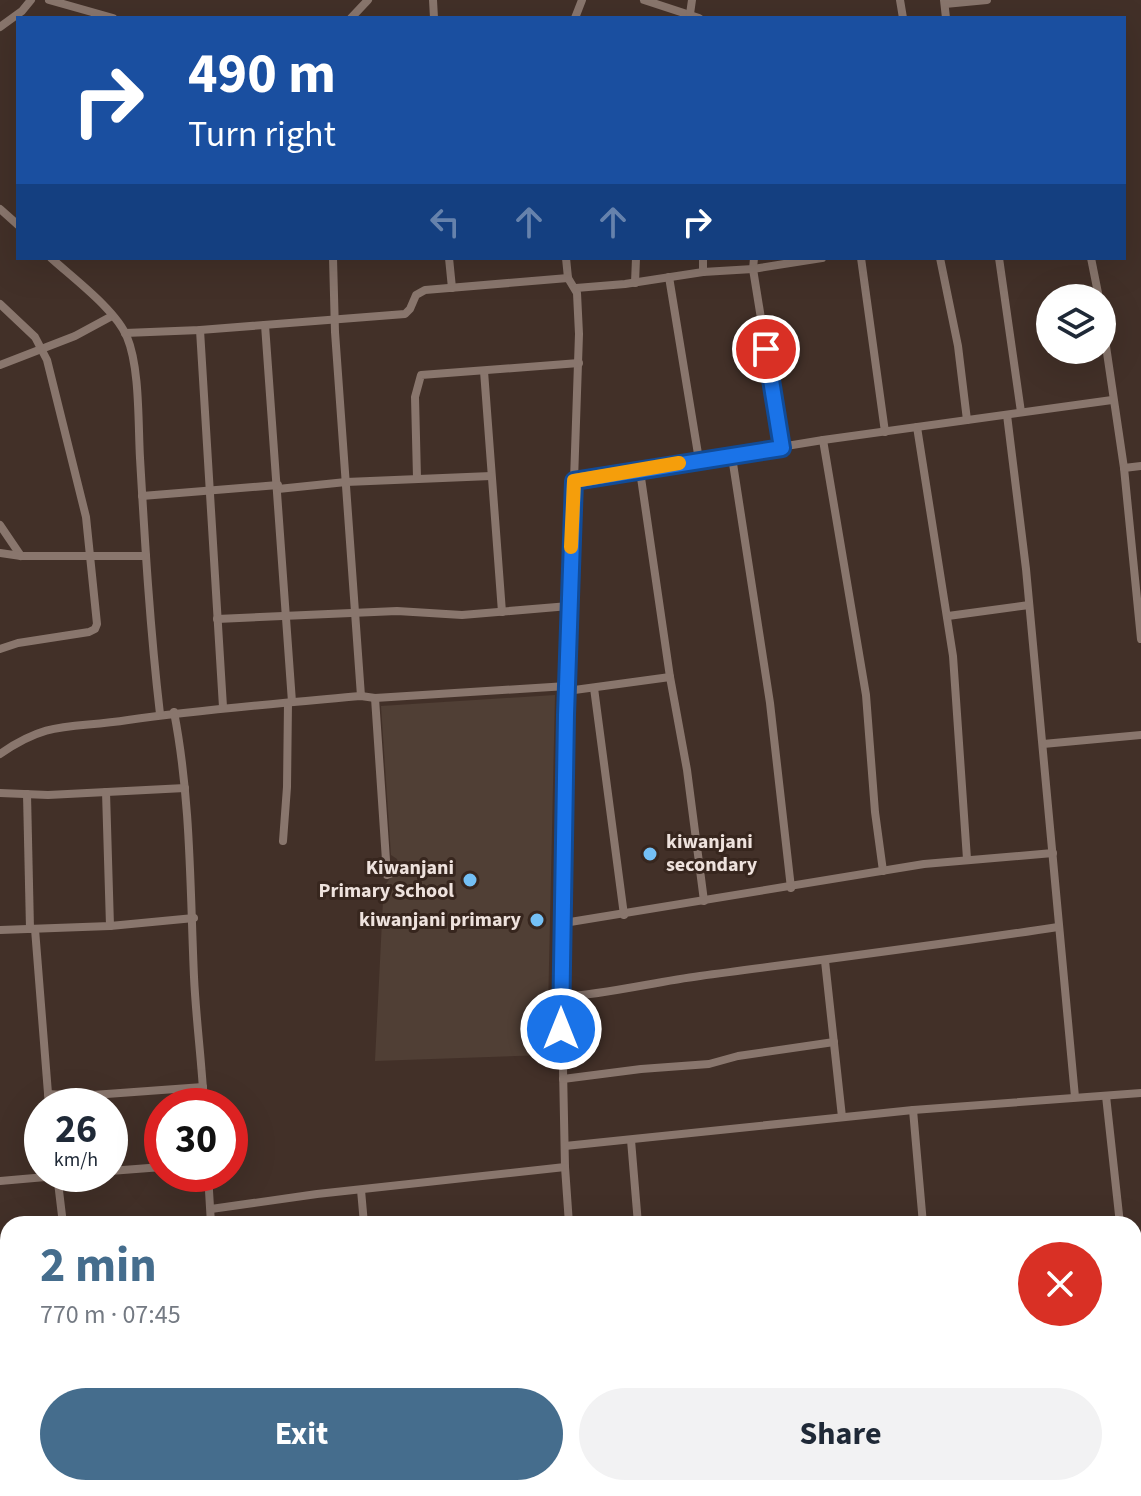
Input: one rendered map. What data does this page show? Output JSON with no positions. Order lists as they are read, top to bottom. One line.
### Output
{"places":["kiwanjani secondary","Kiwanjani Primary School","kiwanjani primary"],"page":{"turn":["490 m","Turn right"],"speed":"26 km/h","limit":"30","heading":["2 min","770 m · 07:45"],"buttons":["Exit","Share"]}}
